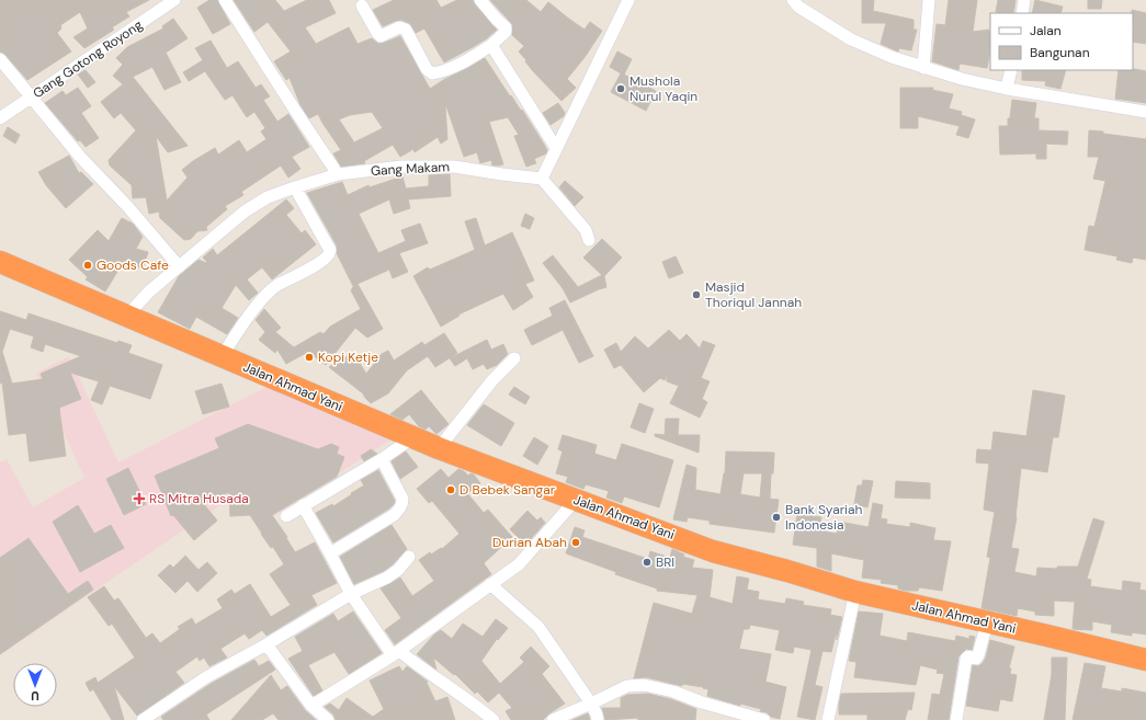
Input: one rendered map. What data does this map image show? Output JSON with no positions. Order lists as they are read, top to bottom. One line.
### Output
{"streets":{"highway":["Jalan Ahmad Yani"],"street":["Gang Gotong Royong","Gang Makam"]},"crossings":[["Gang Makam","Jalan Ahmad Yani"]],"places":{"other":["Mushola Nurul Yaqin","Goods Cafe","Masjid Thoriqul Jannah","Kopi Ketje","D Bebek Sangar","Bank Syariah Indonesia","Durian Abah","BRI"],"health":["RS Mitra Husada"]},"legend":["Jalan","Bangunan"],"north":"bottom"}
